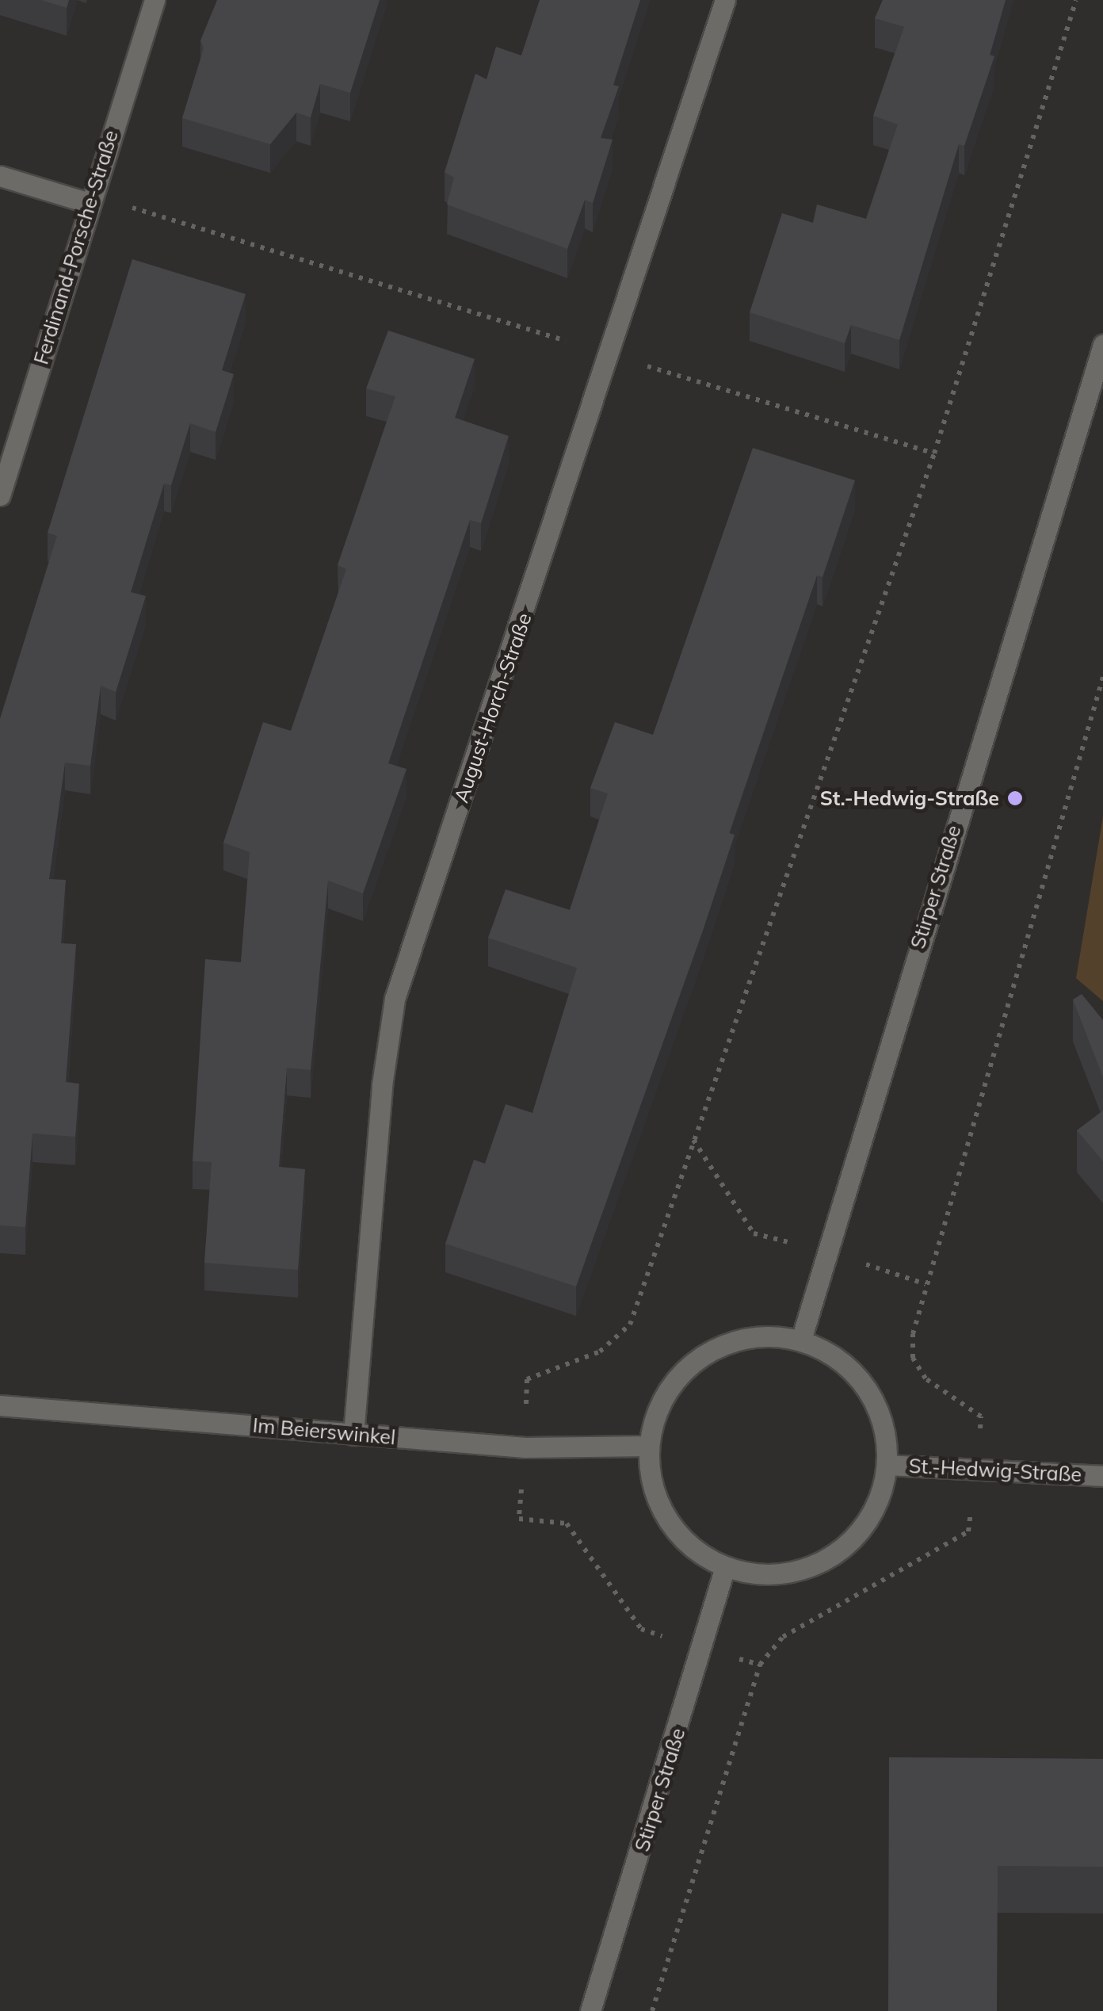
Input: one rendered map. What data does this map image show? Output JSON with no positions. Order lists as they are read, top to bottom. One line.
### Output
{"streets":{"street":["Ferdinand-Porsche-Straße","August-Horch-Straße","Stirper Straße","Im Beierswinkel","St.-Hedwig-Straße"]},"crossings":[["August-Horch-Straße","Im Beierswinkel"],["Stirper Straße","Im Beierswinkel"],["Stirper Straße","St.-Hedwig-Straße"],["Im Beierswinkel","St.-Hedwig-Straße"]],"places":["St.-Hedwig-Straße"]}
